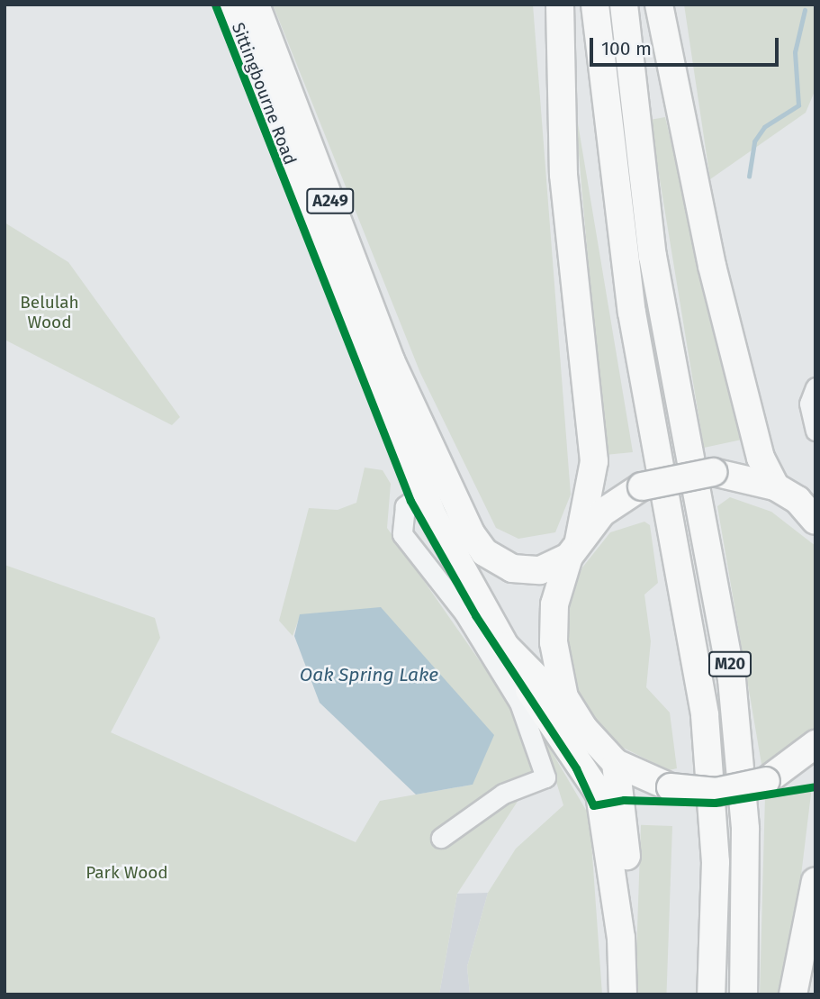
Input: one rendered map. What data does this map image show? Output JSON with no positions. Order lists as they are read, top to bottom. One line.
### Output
{"streets":{"highway":["Sittingbourne Road","A249","M20"]},"water":["Oak Spring Lake"],"parks":["Belulah Wood","Park Wood"],"scale_bar":"100 m"}
